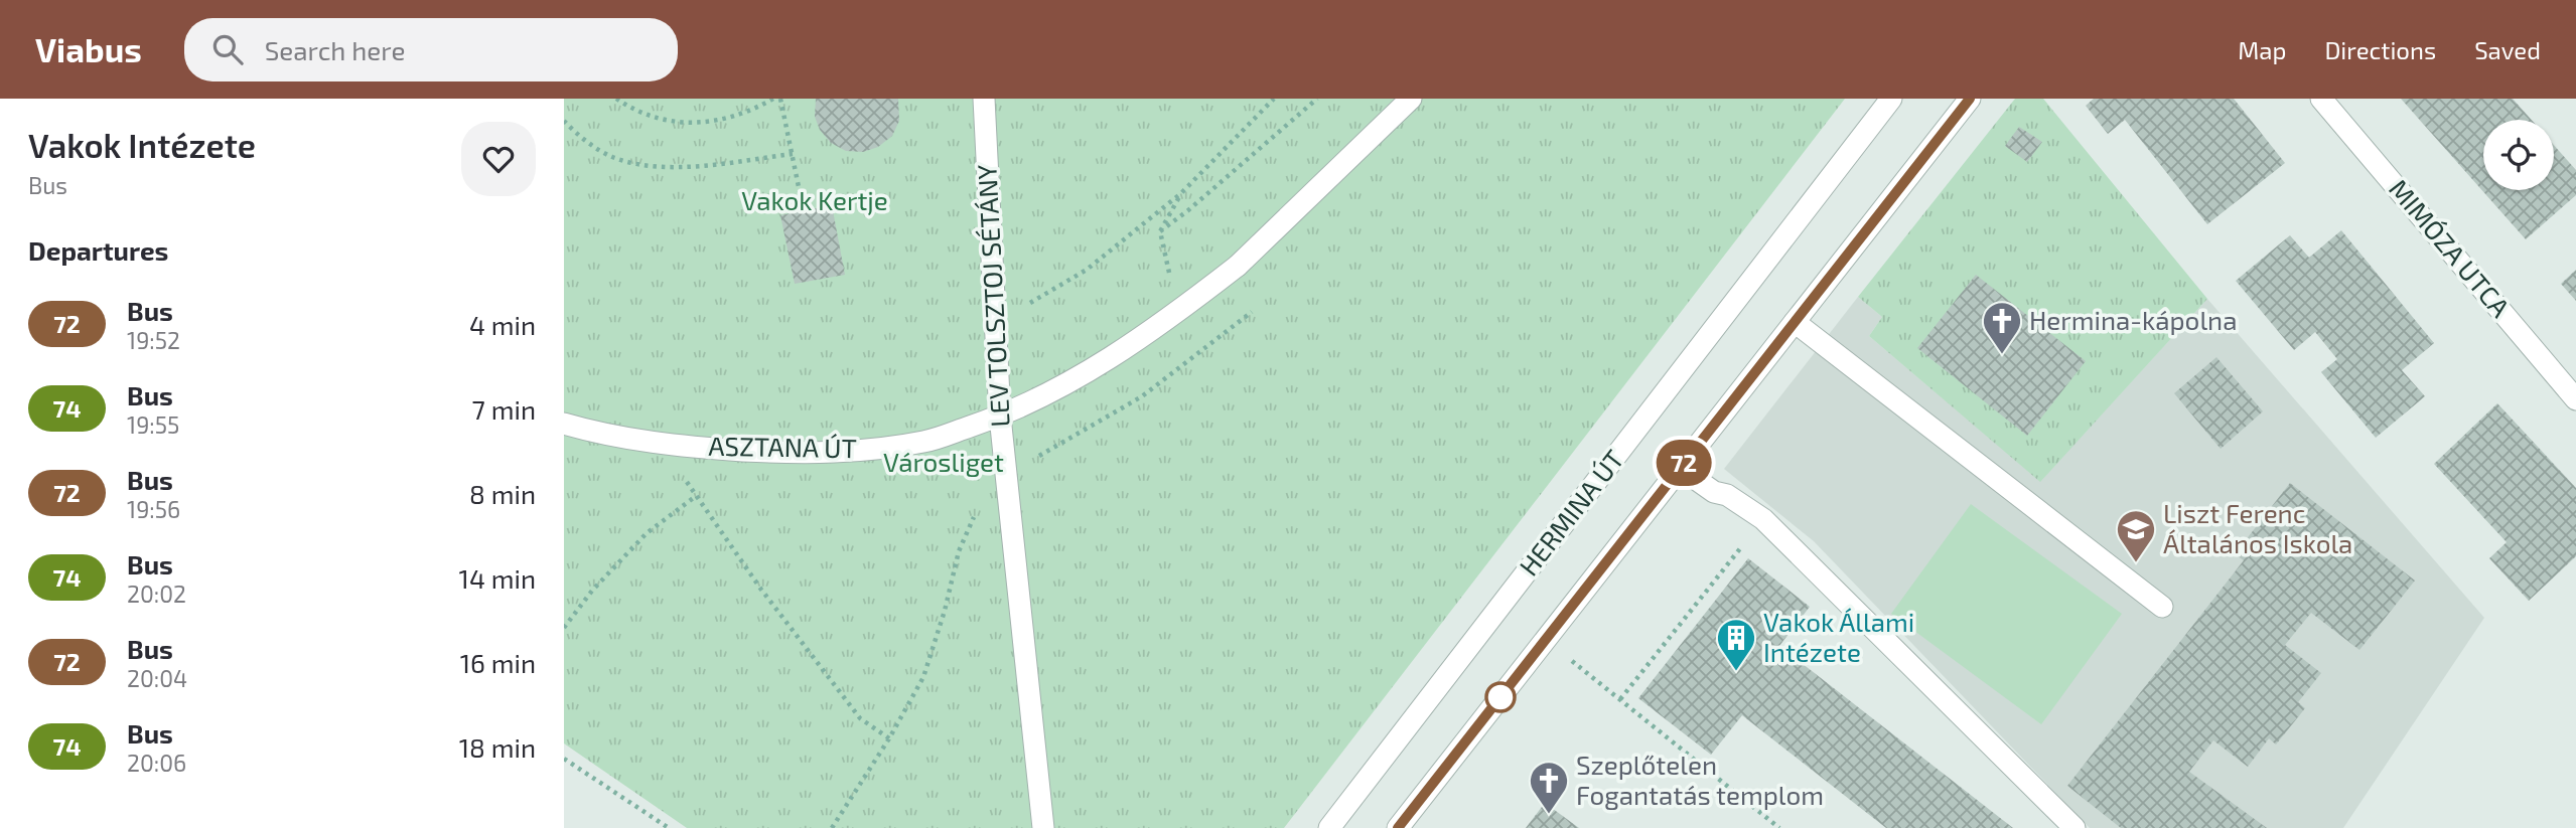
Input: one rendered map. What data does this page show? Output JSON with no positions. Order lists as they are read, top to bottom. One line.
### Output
{"streets":{"street":["MIMÓZA UTCA","LEV TOLSZTOJ SÉTÁNY","ASZTANA ÚT","HERMINA ÚT"]},"crossings":[["LEV TOLSZTOJ SÉTÁNY","ASZTANA ÚT"]],"parks":["Vakok Kertje","Városliget"],"places":{"church":["Hermina-kápolna","Szeplőtelen Fogantatás templom"],"school or university":["Liszt Ferenc Általános Iskola"],"building":["Vakok Állami Intézete"]},"lines":["bus line 72"],"page":{"header":"Viabus","search":"Search here","nav":["Map","Directions","Saved"],"heading":[["Vakok Intézete","Bus"],"Departures"],"on_map":"72","list":[{"mark":"72","name":"Bus","note":"19:52","value":"4 min"},{"mark":"74","name":"Bus","note":"19:55","value":"7 min"},{"mark":"72","name":"Bus","note":"19:56","value":"8 min"},{"mark":"74","name":"Bus","note":"20:02","value":"14 min"},{"mark":"72","name":"Bus","note":"20:04","value":"16 min"},{"mark":"74","name":"Bus","note":"20:06","value":"18 min"}]}}
